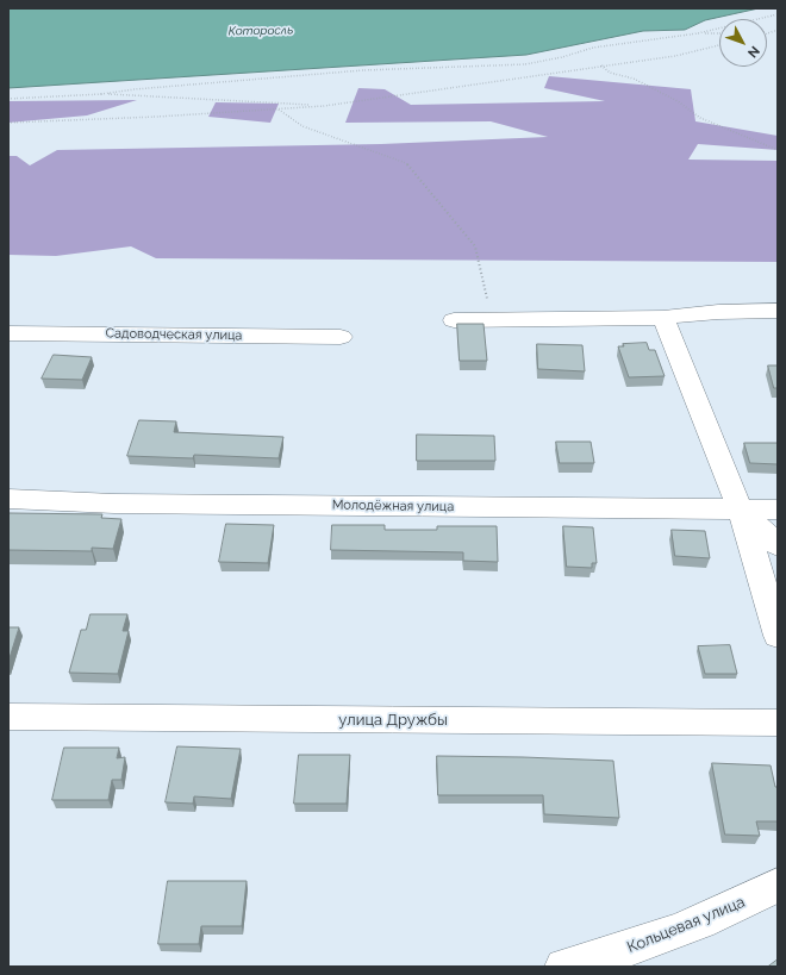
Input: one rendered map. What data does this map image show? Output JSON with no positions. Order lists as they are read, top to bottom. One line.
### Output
{"streets":{"street":["Садоводческая улица","Молодёжная улица","улица Дружбы","Кольцевая улица"]},"water":["Которосль"],"north":"bottom right"}
